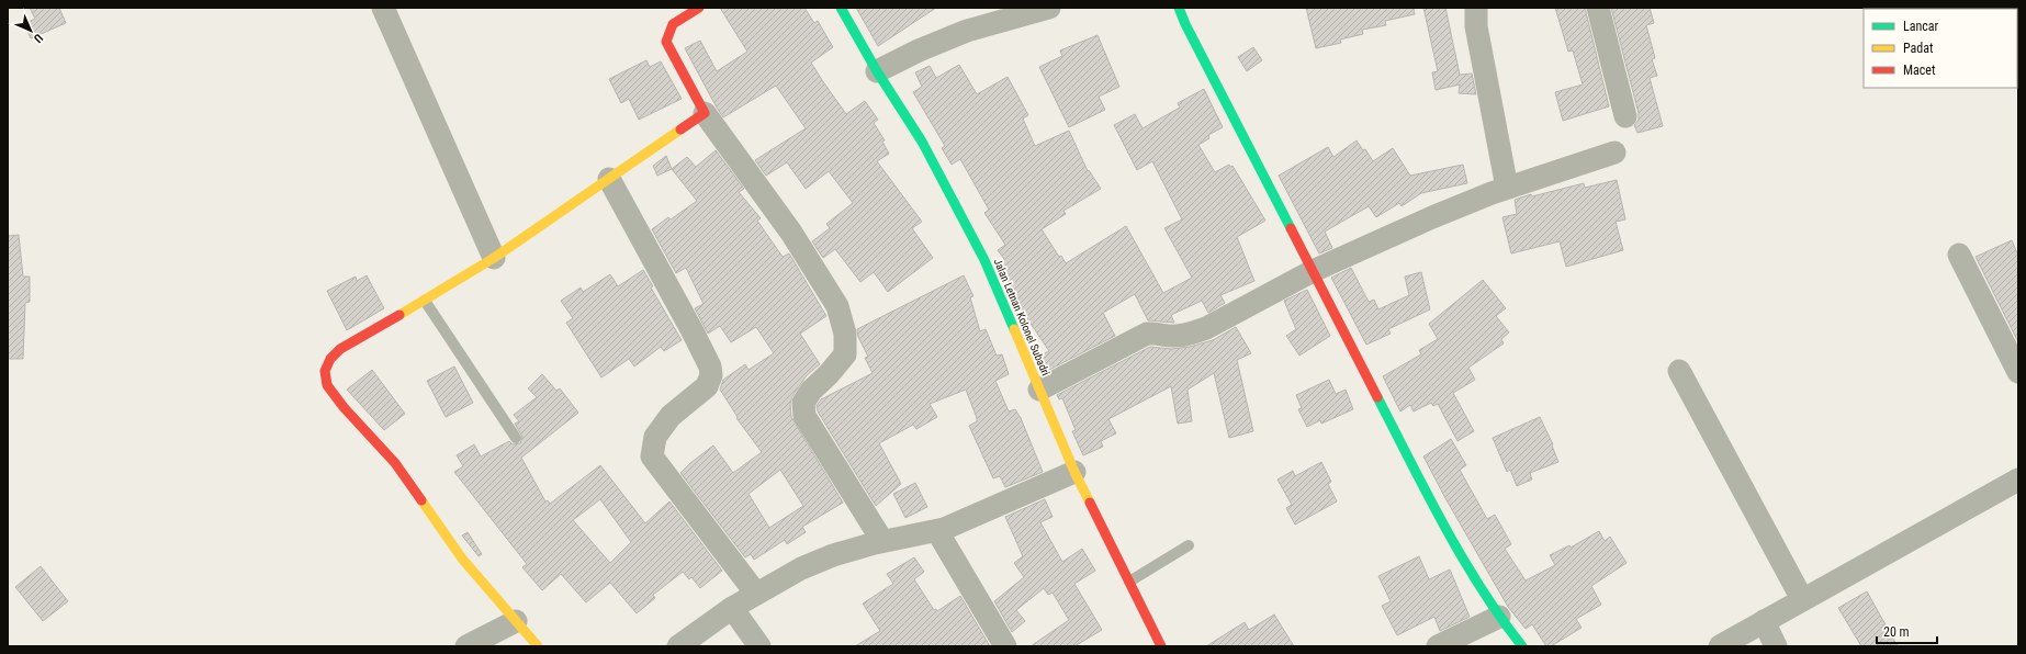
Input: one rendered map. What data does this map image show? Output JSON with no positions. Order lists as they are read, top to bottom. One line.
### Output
{"streets":{"street":["Jalan Letnan Kolonel Subadri"]},"legend":["Lancar","Padat","Macet"],"scale_bar":"20 m","north":"bottom right"}
